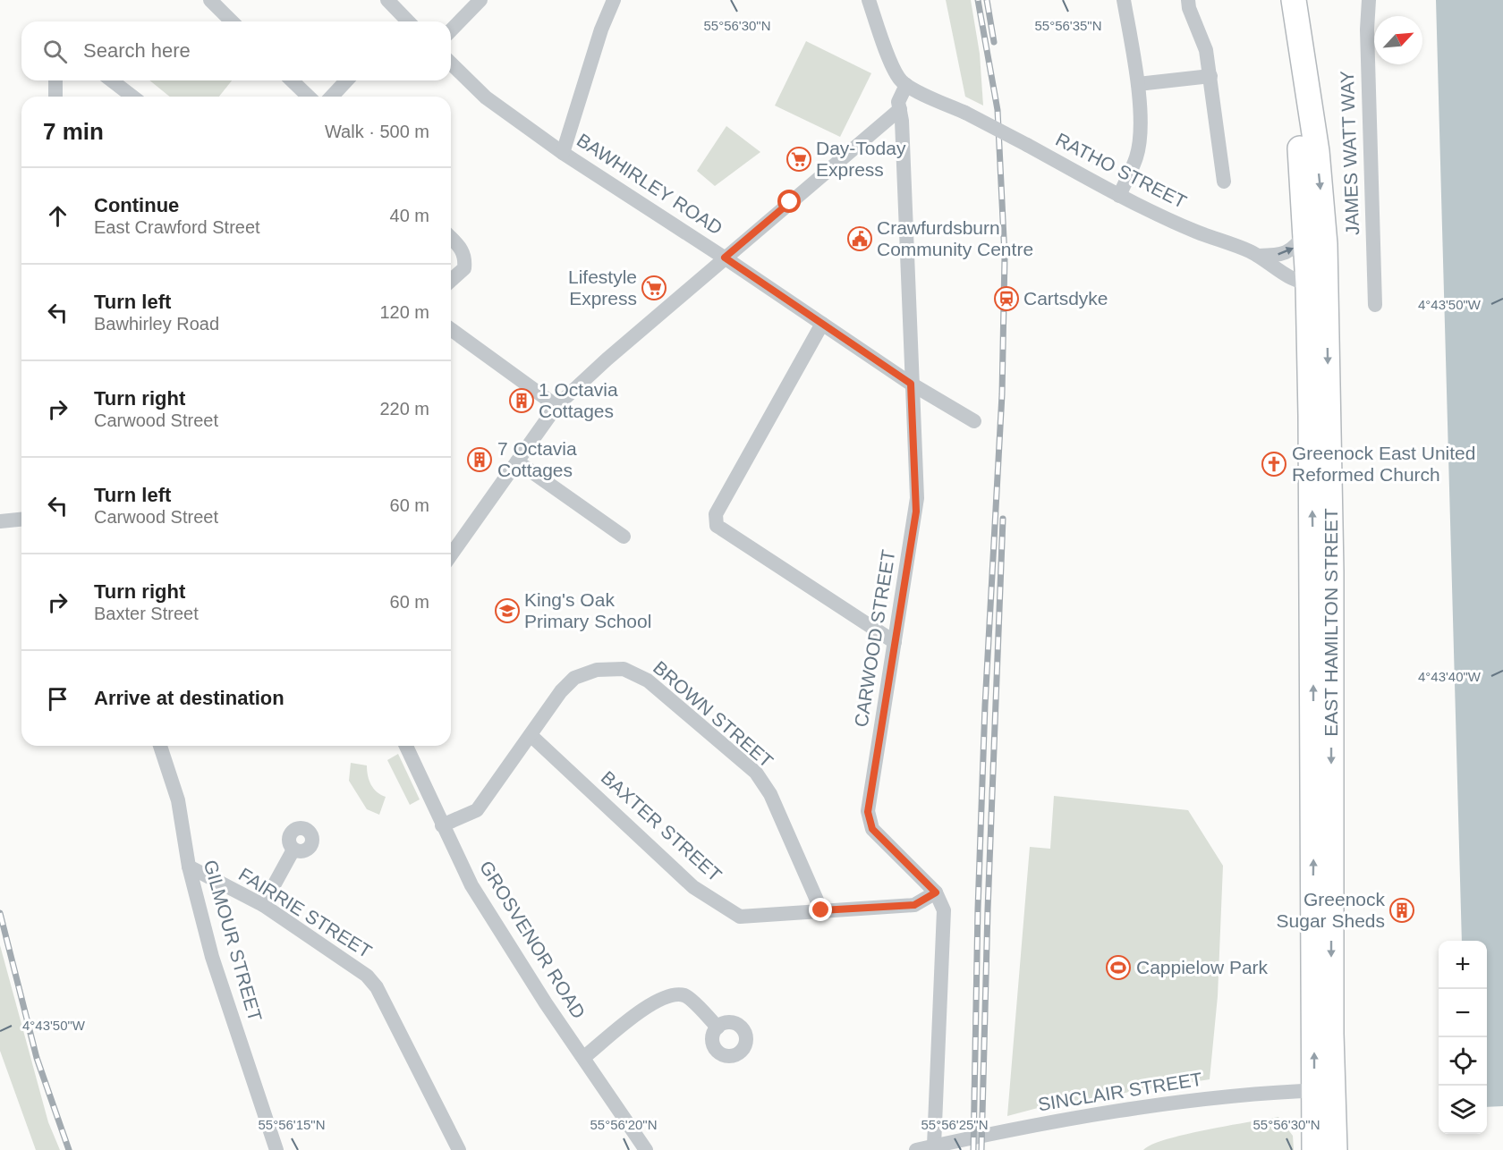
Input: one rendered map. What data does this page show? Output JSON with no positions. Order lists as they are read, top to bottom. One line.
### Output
{"streets":{"highway":["EAST HAMILTON STREET"],"street":["JAMES WATT WAY","RATHO STREET","BAWHIRLEY ROAD","CARWOOD STREET","BROWN STREET","BAXTER STREET","FAIRRIE STREET","GROSVENOR ROAD","GILMOUR STREET","SINCLAIR STREET"]},"crossings":[["RATHO STREET","EAST HAMILTON STREET"],["RATHO STREET","CARWOOD STREET"],["BAWHIRLEY ROAD","CARWOOD STREET"],["EAST HAMILTON STREET","SINCLAIR STREET"],["CARWOOD STREET","BAXTER STREET"],["CARWOOD STREET","SINCLAIR STREET"],["BROWN STREET","BAXTER STREET"],["BROWN STREET","GROSVENOR ROAD"],["FAIRRIE STREET","GILMOUR STREET"]],"places":{"supermarket":["Day-Today Express","Lifestyle Express"],"public building":["Crawfurdsburn Community Centre"],"station":["Cartsdyke"],"building":["1 Octavia Cottages","7 Octavia Cottages","Greenock Sugar Sheds"],"church":["Greenock East United Reformed Church"],"school or university":["King's Oak Primary School"],"sports":["Cappielow Park"]},"north":"top right","page":{"search":"Search here","heading":["7 min","Walk · 500 m"],"list":[["Continue","East Crawford Street","40 m"],["Turn left","Bawhirley Road","120 m"],["Turn right","Carwood Street","220 m"],["Turn left","Carwood Street","60 m"],["Turn right","Baxter Street","60 m"],"Arrive at destination"],"map_buttons":["+","−"]},"coordinates":["55°56'30\"N","55°56'35\"N","4°43'50\"W","4°43'40\"W","55°56'15\"N","55°56'20\"N","55°56'25\"N"]}
